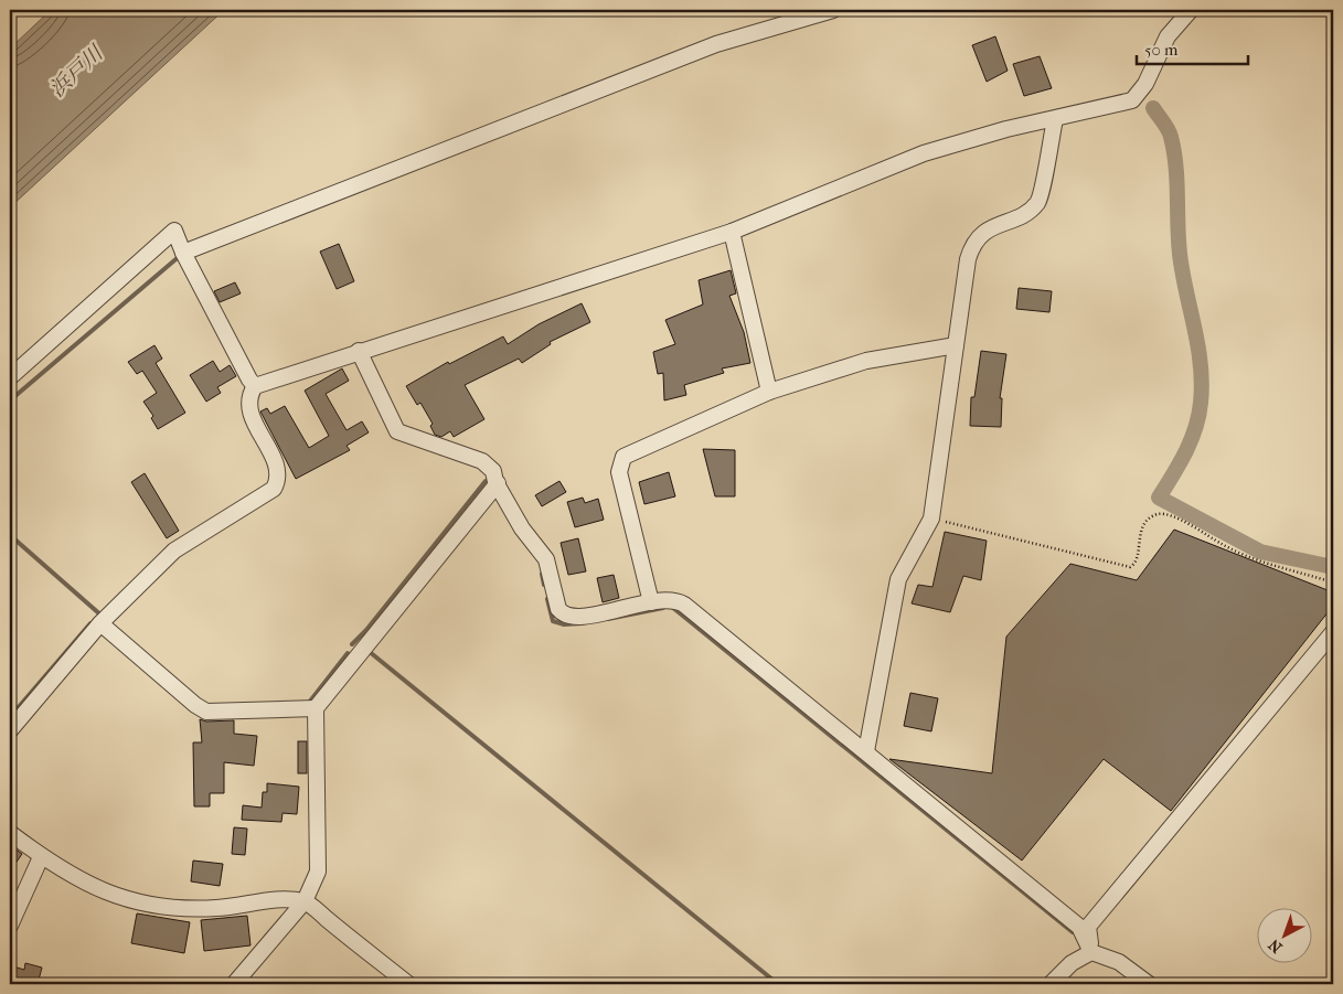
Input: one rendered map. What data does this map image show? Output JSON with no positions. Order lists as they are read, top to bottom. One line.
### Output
{"water":["浜戸川"],"scale_bar":"50 m","north":"bottom left"}
